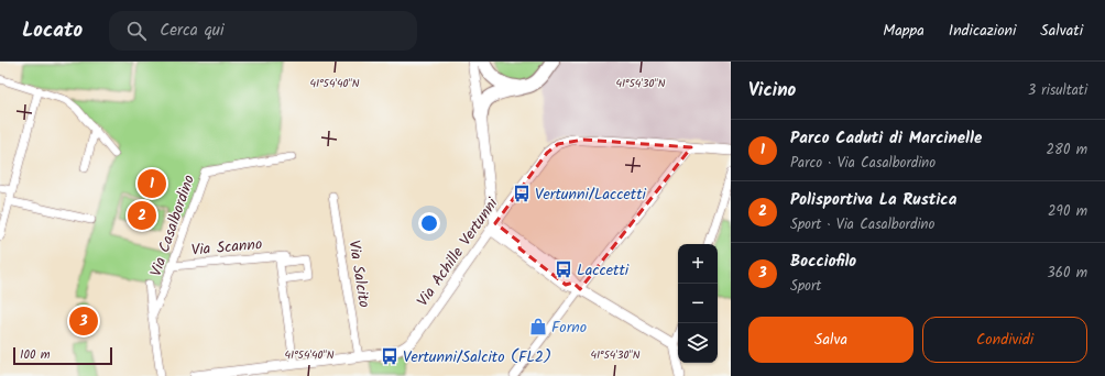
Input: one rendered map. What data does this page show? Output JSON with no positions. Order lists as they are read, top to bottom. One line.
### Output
{"streets":{"street":["Via Casalbordino","Via Scanno","Via Achille Vertunni","Via Salcito"]},"crossings":[["Via Casalbordino","Via Scanno"],["Via Achille Vertunni","Via Salcito"]],"places":{"bus stop":["Vertunni/Laccetti","Laccetti","Vertunni/Salcito (FL2)"],"shop":["Forno"]},"scale_bar":"100 m","page":{"header":"Locato","search":"Cerca qui","nav":["Mappa","Indicazioni","Salvati"],"heading":["Vicino","3 risultati"],"list":[{"mark":"1","name":"Parco Caduti di Marcinelle","note":"Parco · Via Casalbordino","value":"280 m"},{"mark":"2","name":"Polisportiva La Rustica","note":"Sport · Via Casalbordino","value":"290 m"},{"mark":"3","name":"Bocciofilo","note":"Sport","value":"360 m"}],"pins":["1","2","3"],"map_buttons":["+","−"],"buttons":["Salva","Condividi"],"scale":"100 m"},"coordinates":["41°54'40\"N","41°54'30\"N"]}
